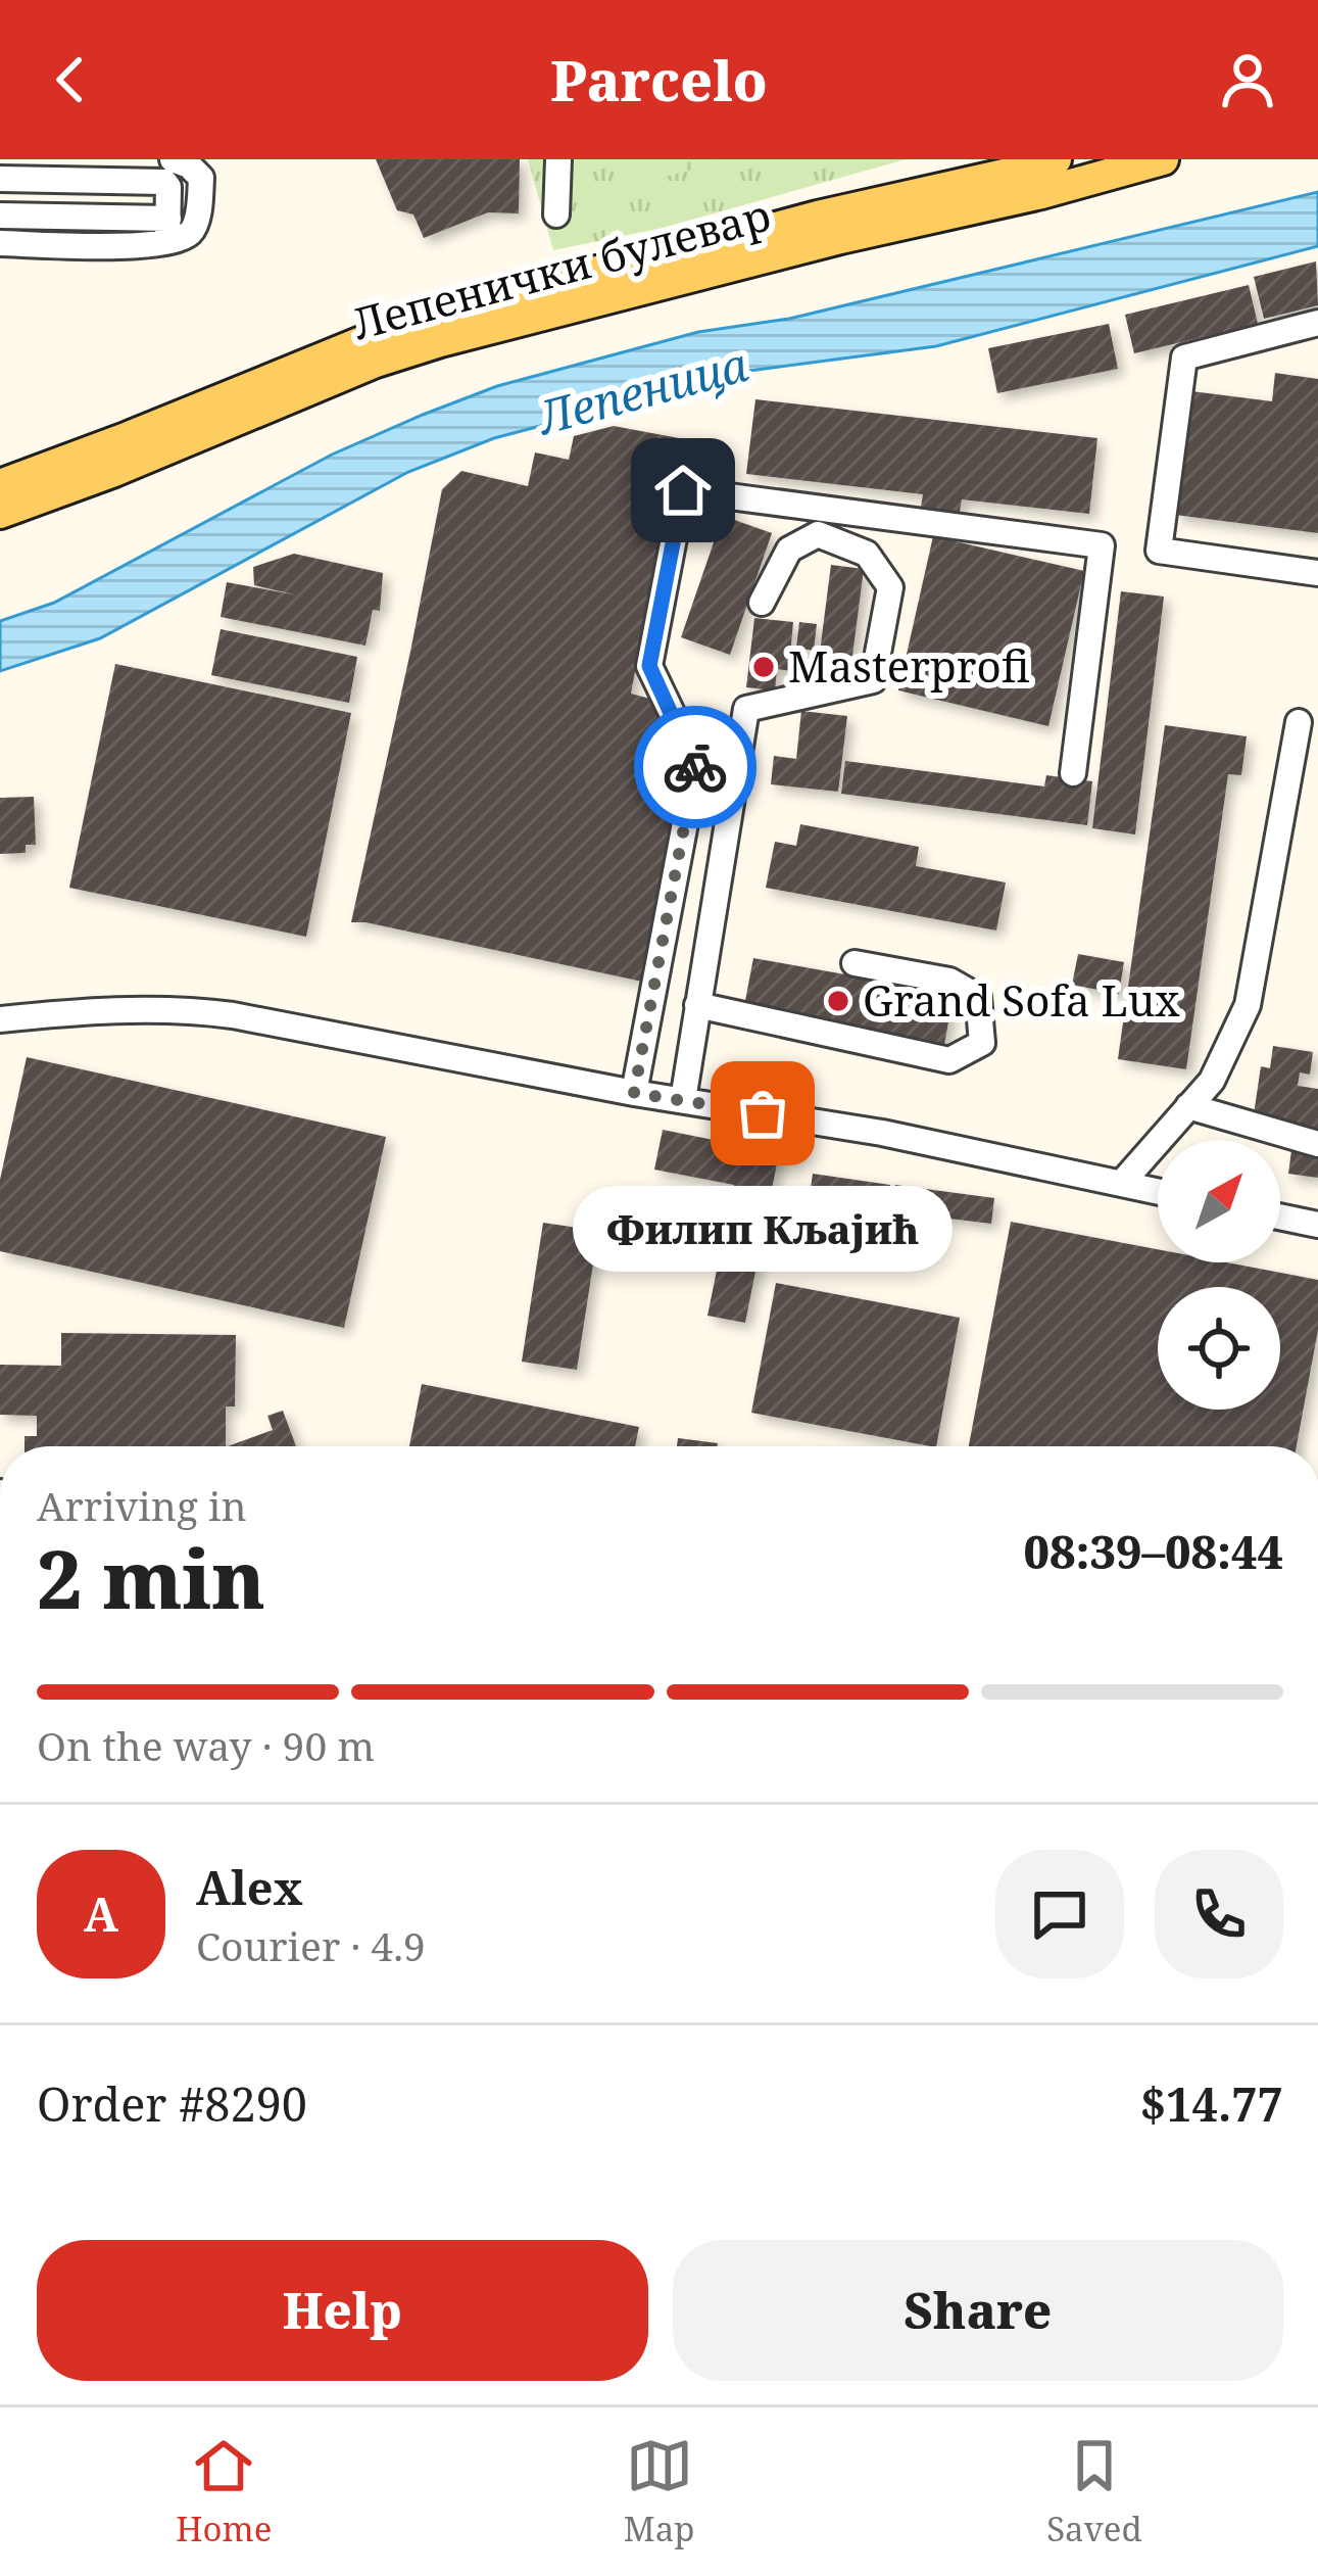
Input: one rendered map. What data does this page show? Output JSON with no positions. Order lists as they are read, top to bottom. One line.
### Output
{"streets":{"main road":["Лепенички булевар"]},"water":["Лепеница"],"places":["Masterprofi","Grand Sofa Lux","Филип Кљајић"],"north":"top right","page":{"header":"Parcelo","bubble":"Филип Кљајић","heading":["2 min","Arriving in","08:39–08:44"],"panel":["Alex","Courier · 4.9","Order #8290","$14.77"],"bar":"On the way · 90 m","round":"A","buttons":["Help","Share"],"tabs":["Home","Map","Saved"]}}
